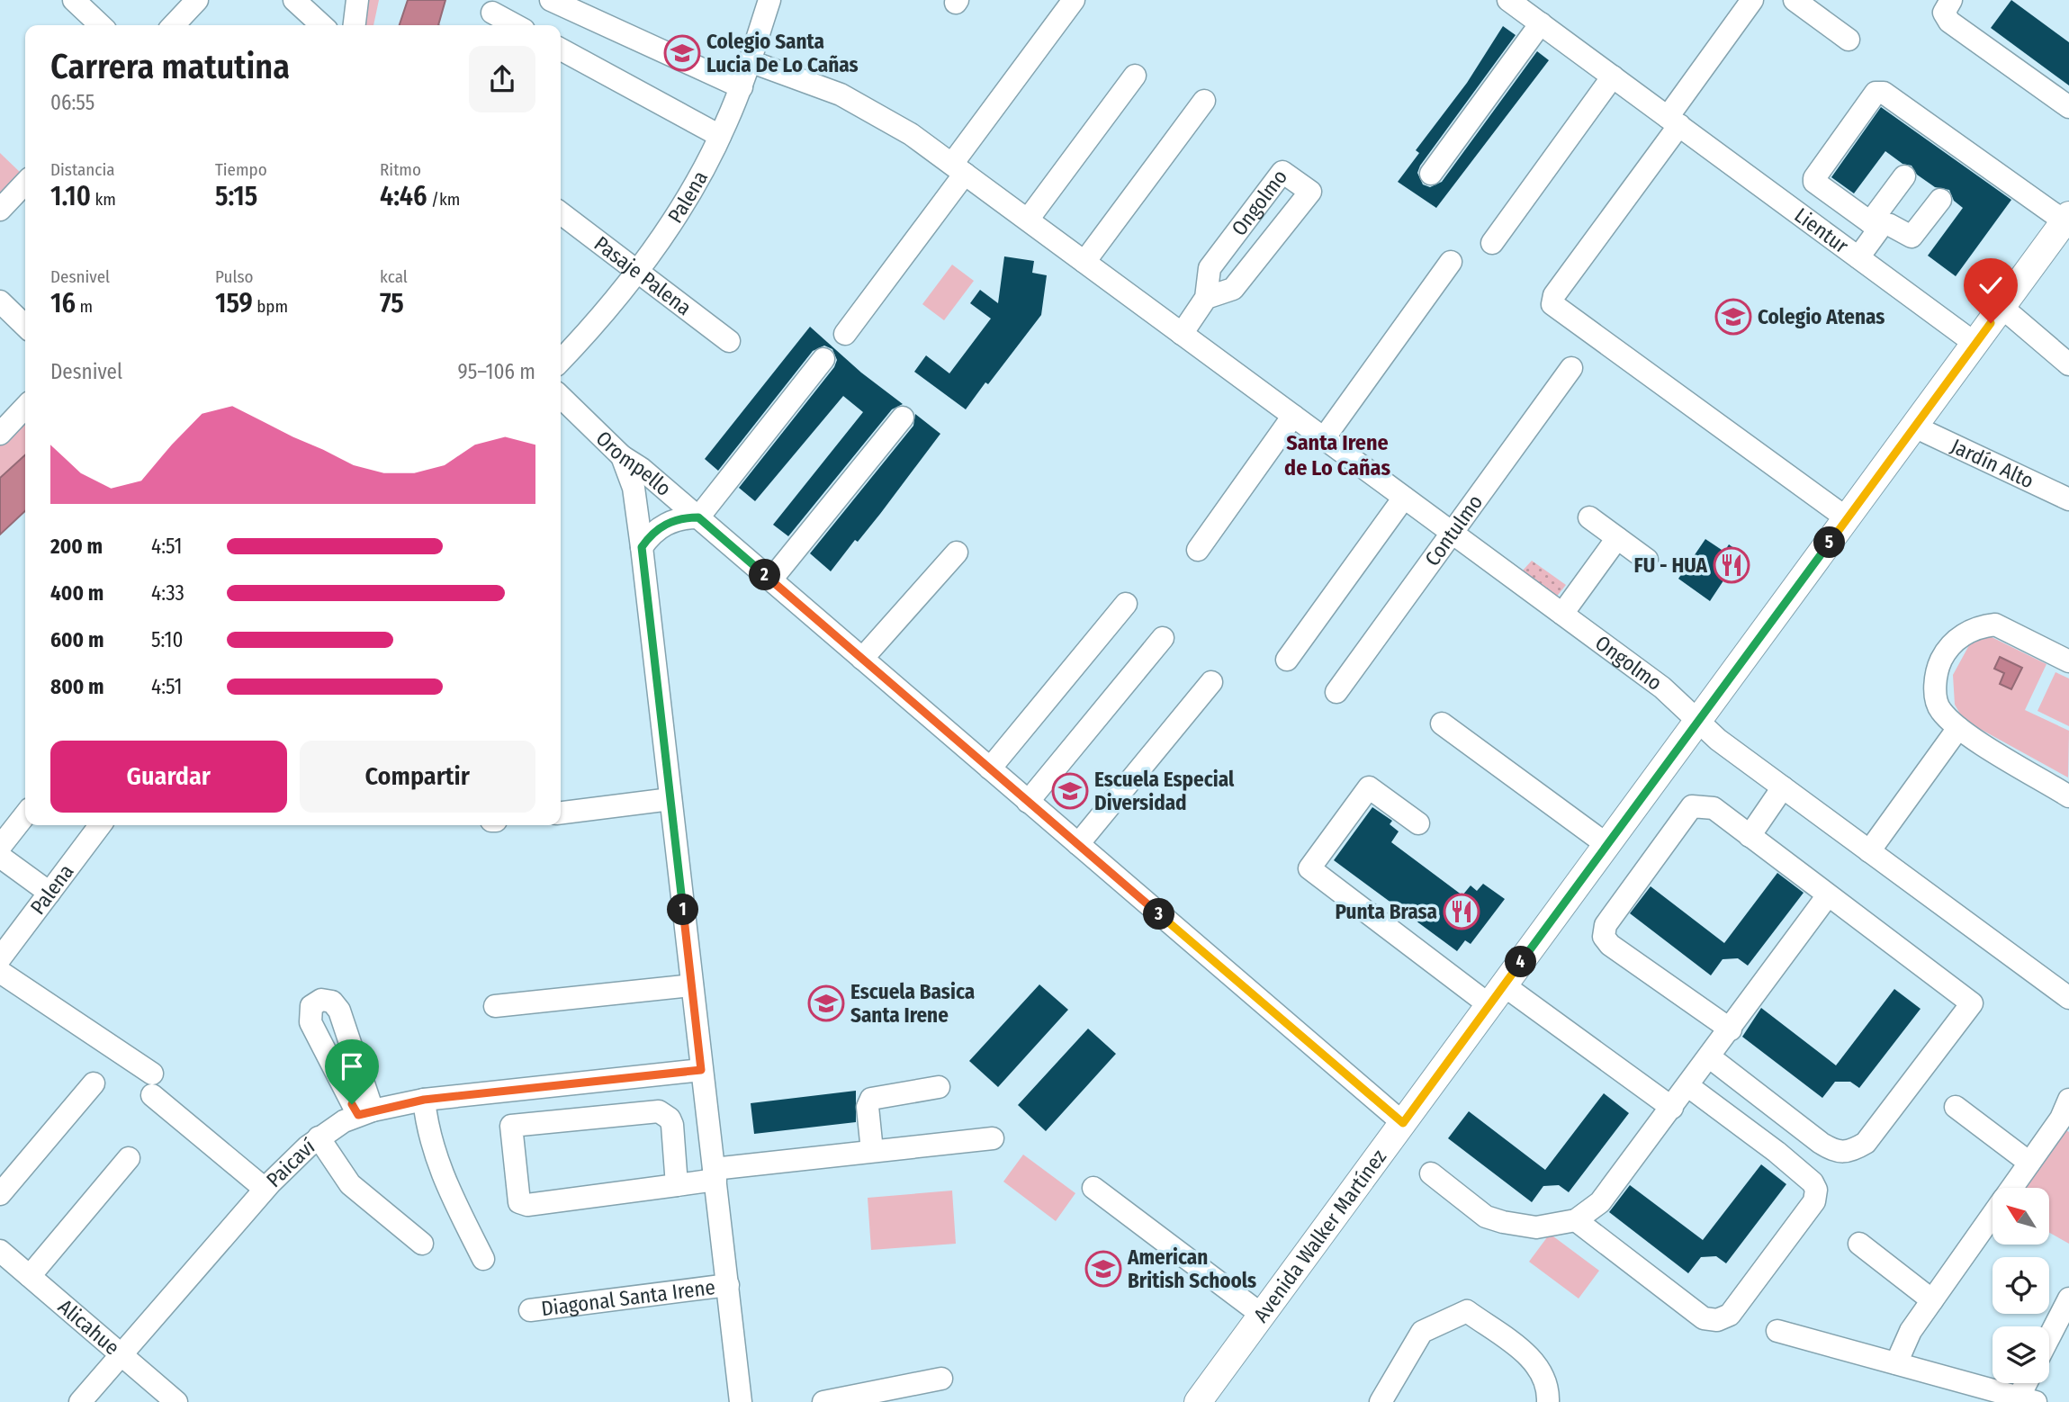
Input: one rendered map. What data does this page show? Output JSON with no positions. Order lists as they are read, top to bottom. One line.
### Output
{"streets":{"main road":["Avenida Walker Martínez"],"street":["Palena","Ongolmo","Lientur","Pasaje Palena","Orompello","Jardín Alto","Contulmo","Paicaví","Diagonal Santa Irene","Alicahue"]},"crossings":[["Palena","Ongolmo"],["Palena","Pasaje Palena"],["Ongolmo","Contulmo"],["Ongolmo","Avenida Walker Martínez"],["Lientur","Avenida Walker Martínez"],["Orompello","Avenida Walker Martínez"],["Orompello","Diagonal Santa Irene"],["Jardín Alto","Avenida Walker Martínez"],["Paicaví","Diagonal Santa Irene"],["Paicaví","Alicahue"]],"districts":["Santa Irene de Lo Cañas"],"places":{"school or university":["Colegio Santa Lucia De Lo Cañas","Colegio Atenas","Escuela Especial Diversidad","Escuela Basica Santa Irene","American British Schools"],"restaurant":["FU - HUA","Punta Brasa"]},"north":"top left","page":{"heading":["Carrera matutina","06:55"],"stats":[["Distancia","1.10 km"],["Tiempo","5:15"],["Ritmo","4:46 /km"],["Desnivel","16 m"],["Pulso","159 bpm"],["kcal","75"]],"chart":["Desnivel","95–106 m"],"list":[{"name":"200 m","note":"4:51"},{"name":"400 m","note":"4:33"},{"name":"600 m","note":"5:10"},{"name":"800 m","note":"4:51"}],"pins":["5","2","1","3","4"],"buttons":["Guardar","Compartir"]}}
